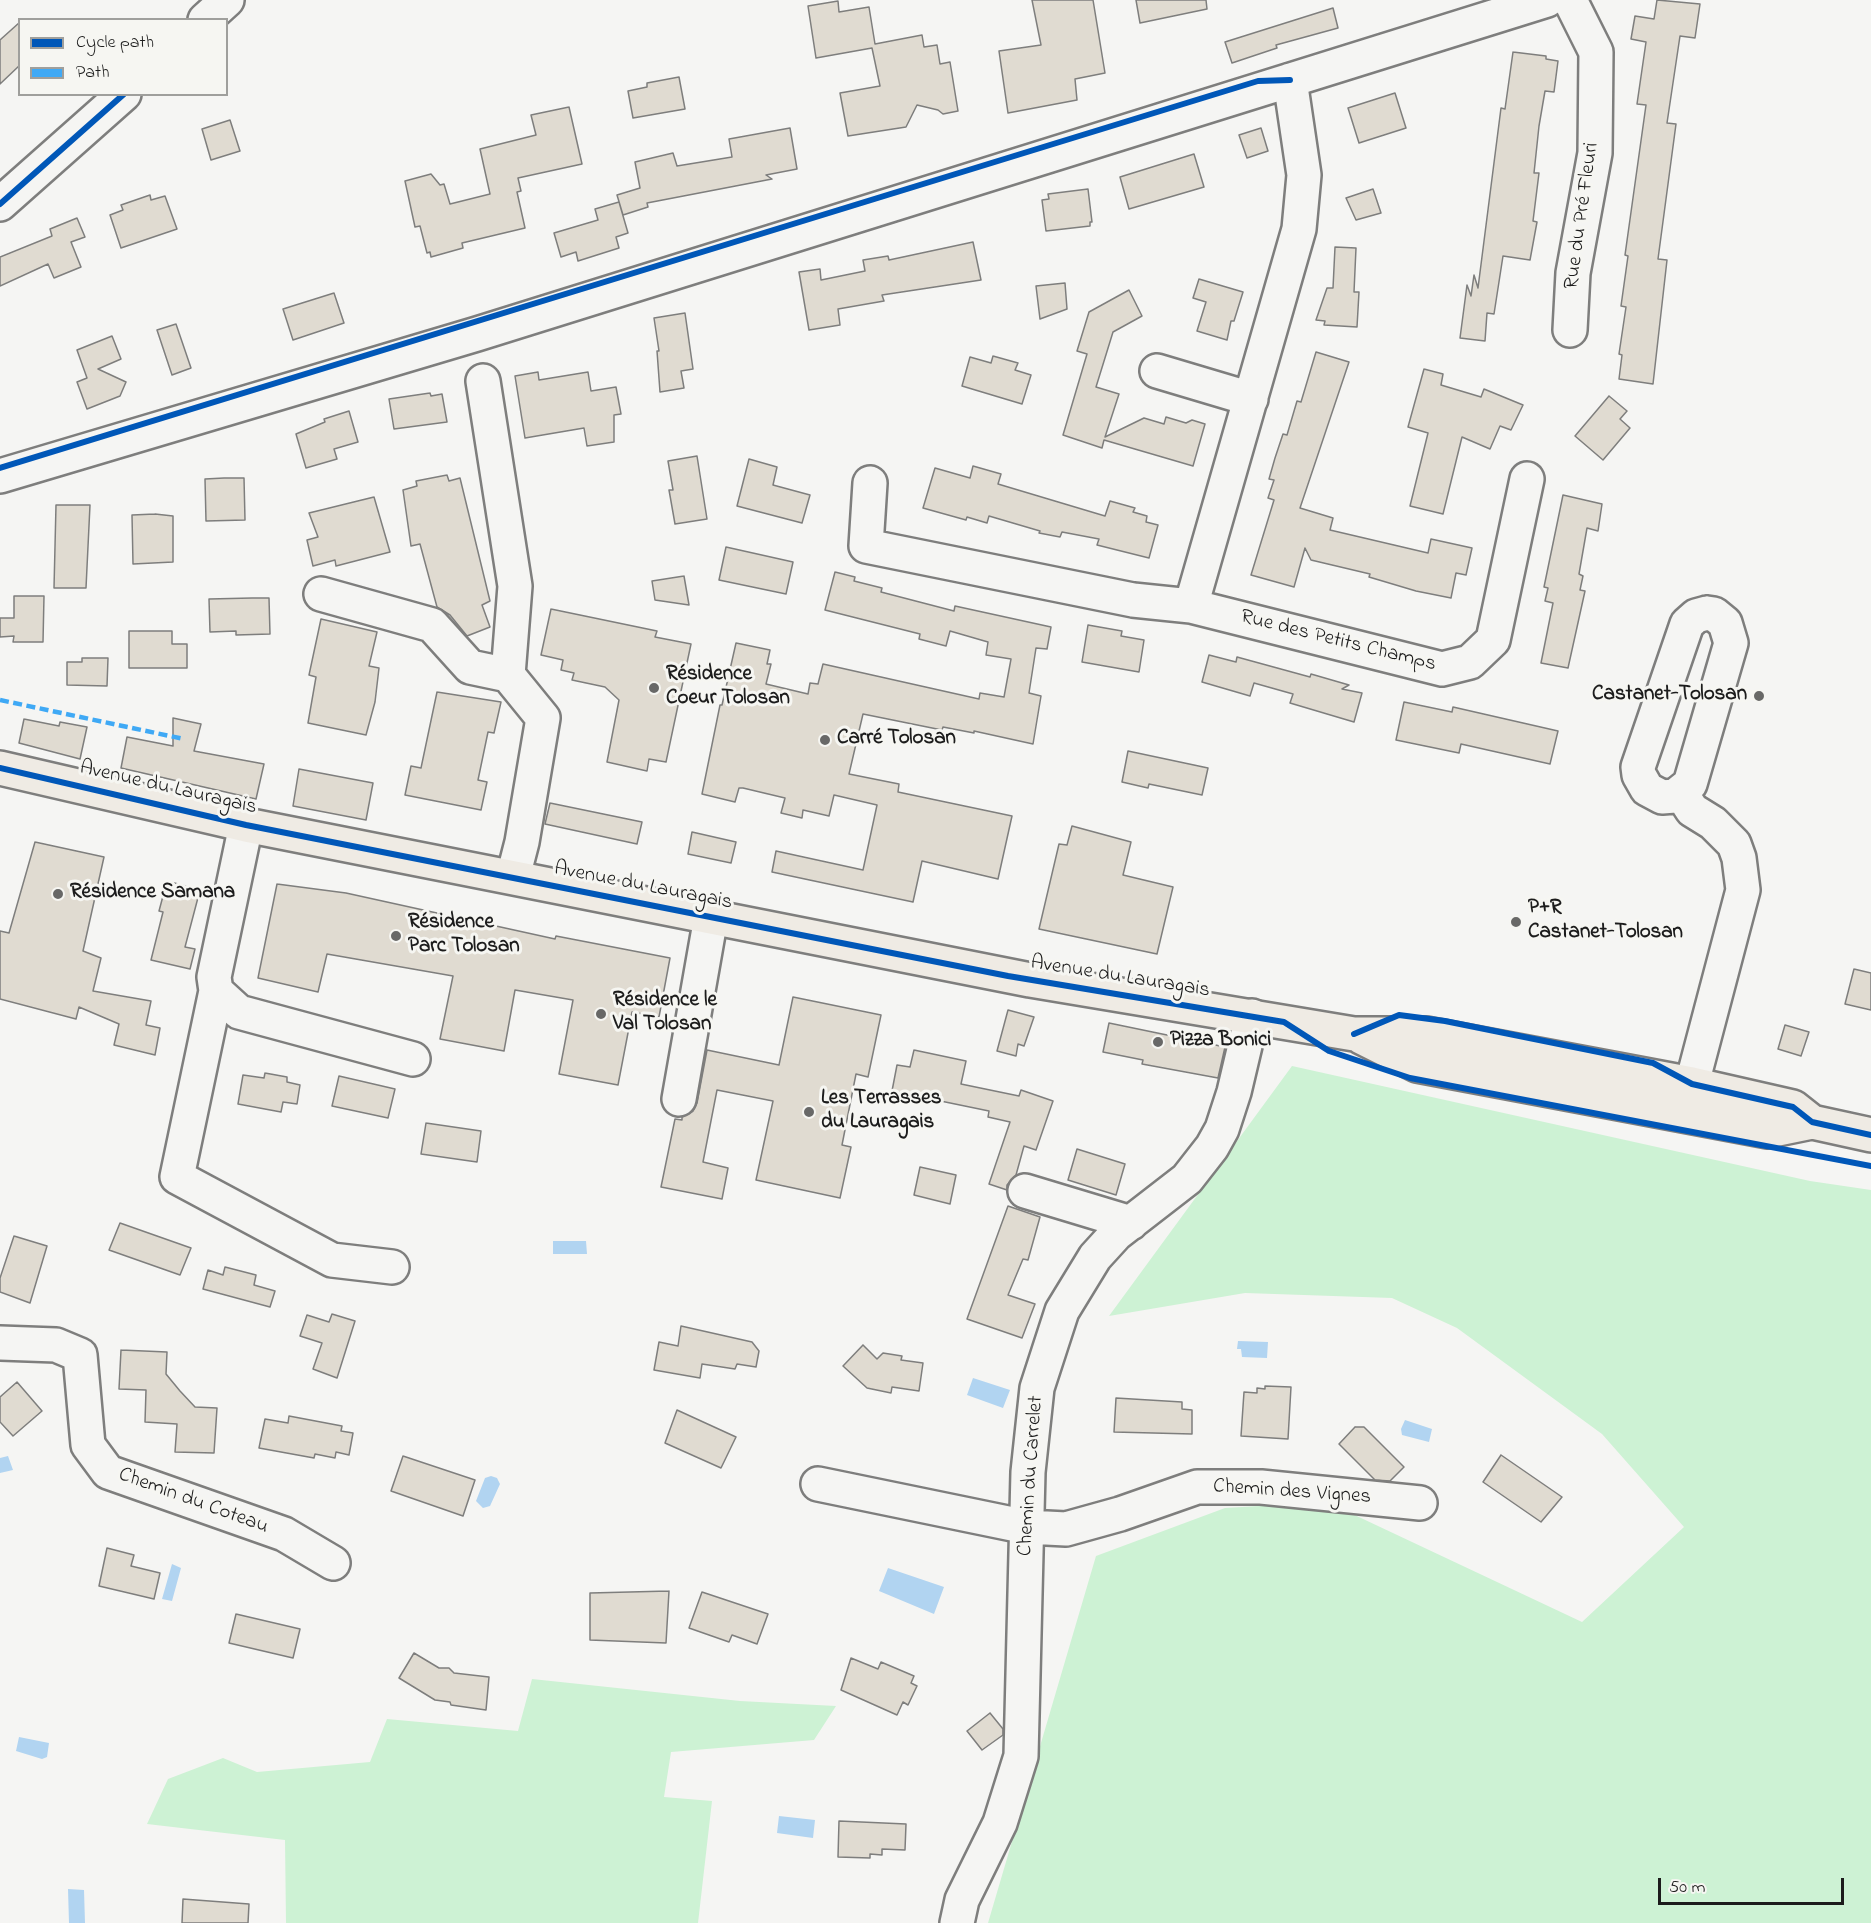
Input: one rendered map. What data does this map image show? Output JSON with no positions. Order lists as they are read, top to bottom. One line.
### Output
{"streets":{"main road":["Avenue du Lauragais"],"street":["Rue du Pré Fleuri","Rue des Petits Champs","Chemin du Carrelet","Chemin des Vignes","Chemin du Coteau"]},"crossings":[["Avenue du Lauragais","Chemin du Carrelet"],["Chemin du Carrelet","Chemin des Vignes"]],"places":["Résidence Coeur Tolosan","Castanet-Tolosan","Carré Tolosan","Résidence Samana","P+R Castanet-Tolosan","Résidence Parc Tolosan","Résidence le Val Tolosan","Pizza Bonici","Les Terrasses du Lauragais"],"legend":["Cycle path","Path"],"scale_bar":"50 m"}
